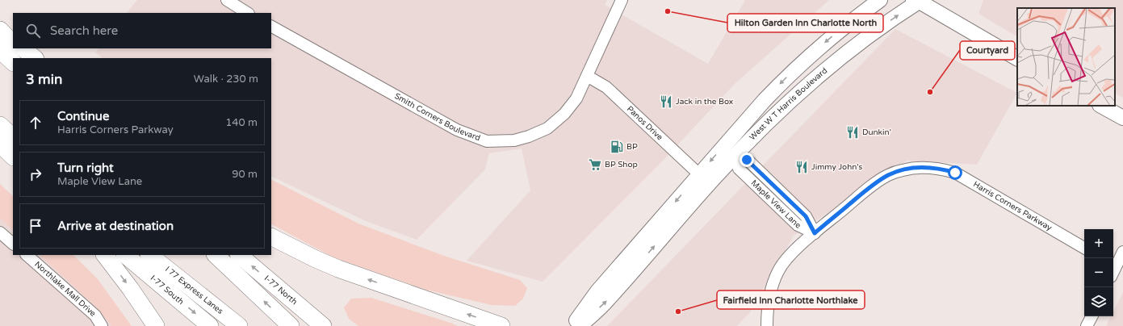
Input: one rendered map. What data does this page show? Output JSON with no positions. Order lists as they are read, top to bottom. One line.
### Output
{"streets":{"highway":["I-77 South","I 77 Express Lanes","I-77 North"],"main road":["West W T Harris Boulevard"],"street":["Smith Corners Boulevard","Panos Drive","Maple View Lane","Harris Corners Parkway","Northlake Mall Drive"]},"crossings":[["West W T Harris Boulevard","Panos Drive"],["West W T Harris Boulevard","Maple View Lane"],["Smith Corners Boulevard","Panos Drive"],["Maple View Lane","Harris Corners Parkway"]],"places":{"other":["Hilton Garden Inn Charlotte North","Courtyard","Fairfield Inn Charlotte Northlake"],"restaurant":["Jack in the Box","Dunkin'","Jimmy John's"],"fuel station":["BP"],"supermarket":["BP Shop"]},"page":{"search":"Search here","heading":["3 min","Walk · 230 m"],"list":[["Continue","Harris Corners Parkway","140 m"],["Turn right","Maple View Lane","90 m"],"Arrive at destination"],"map_buttons":["+","−"]}}
